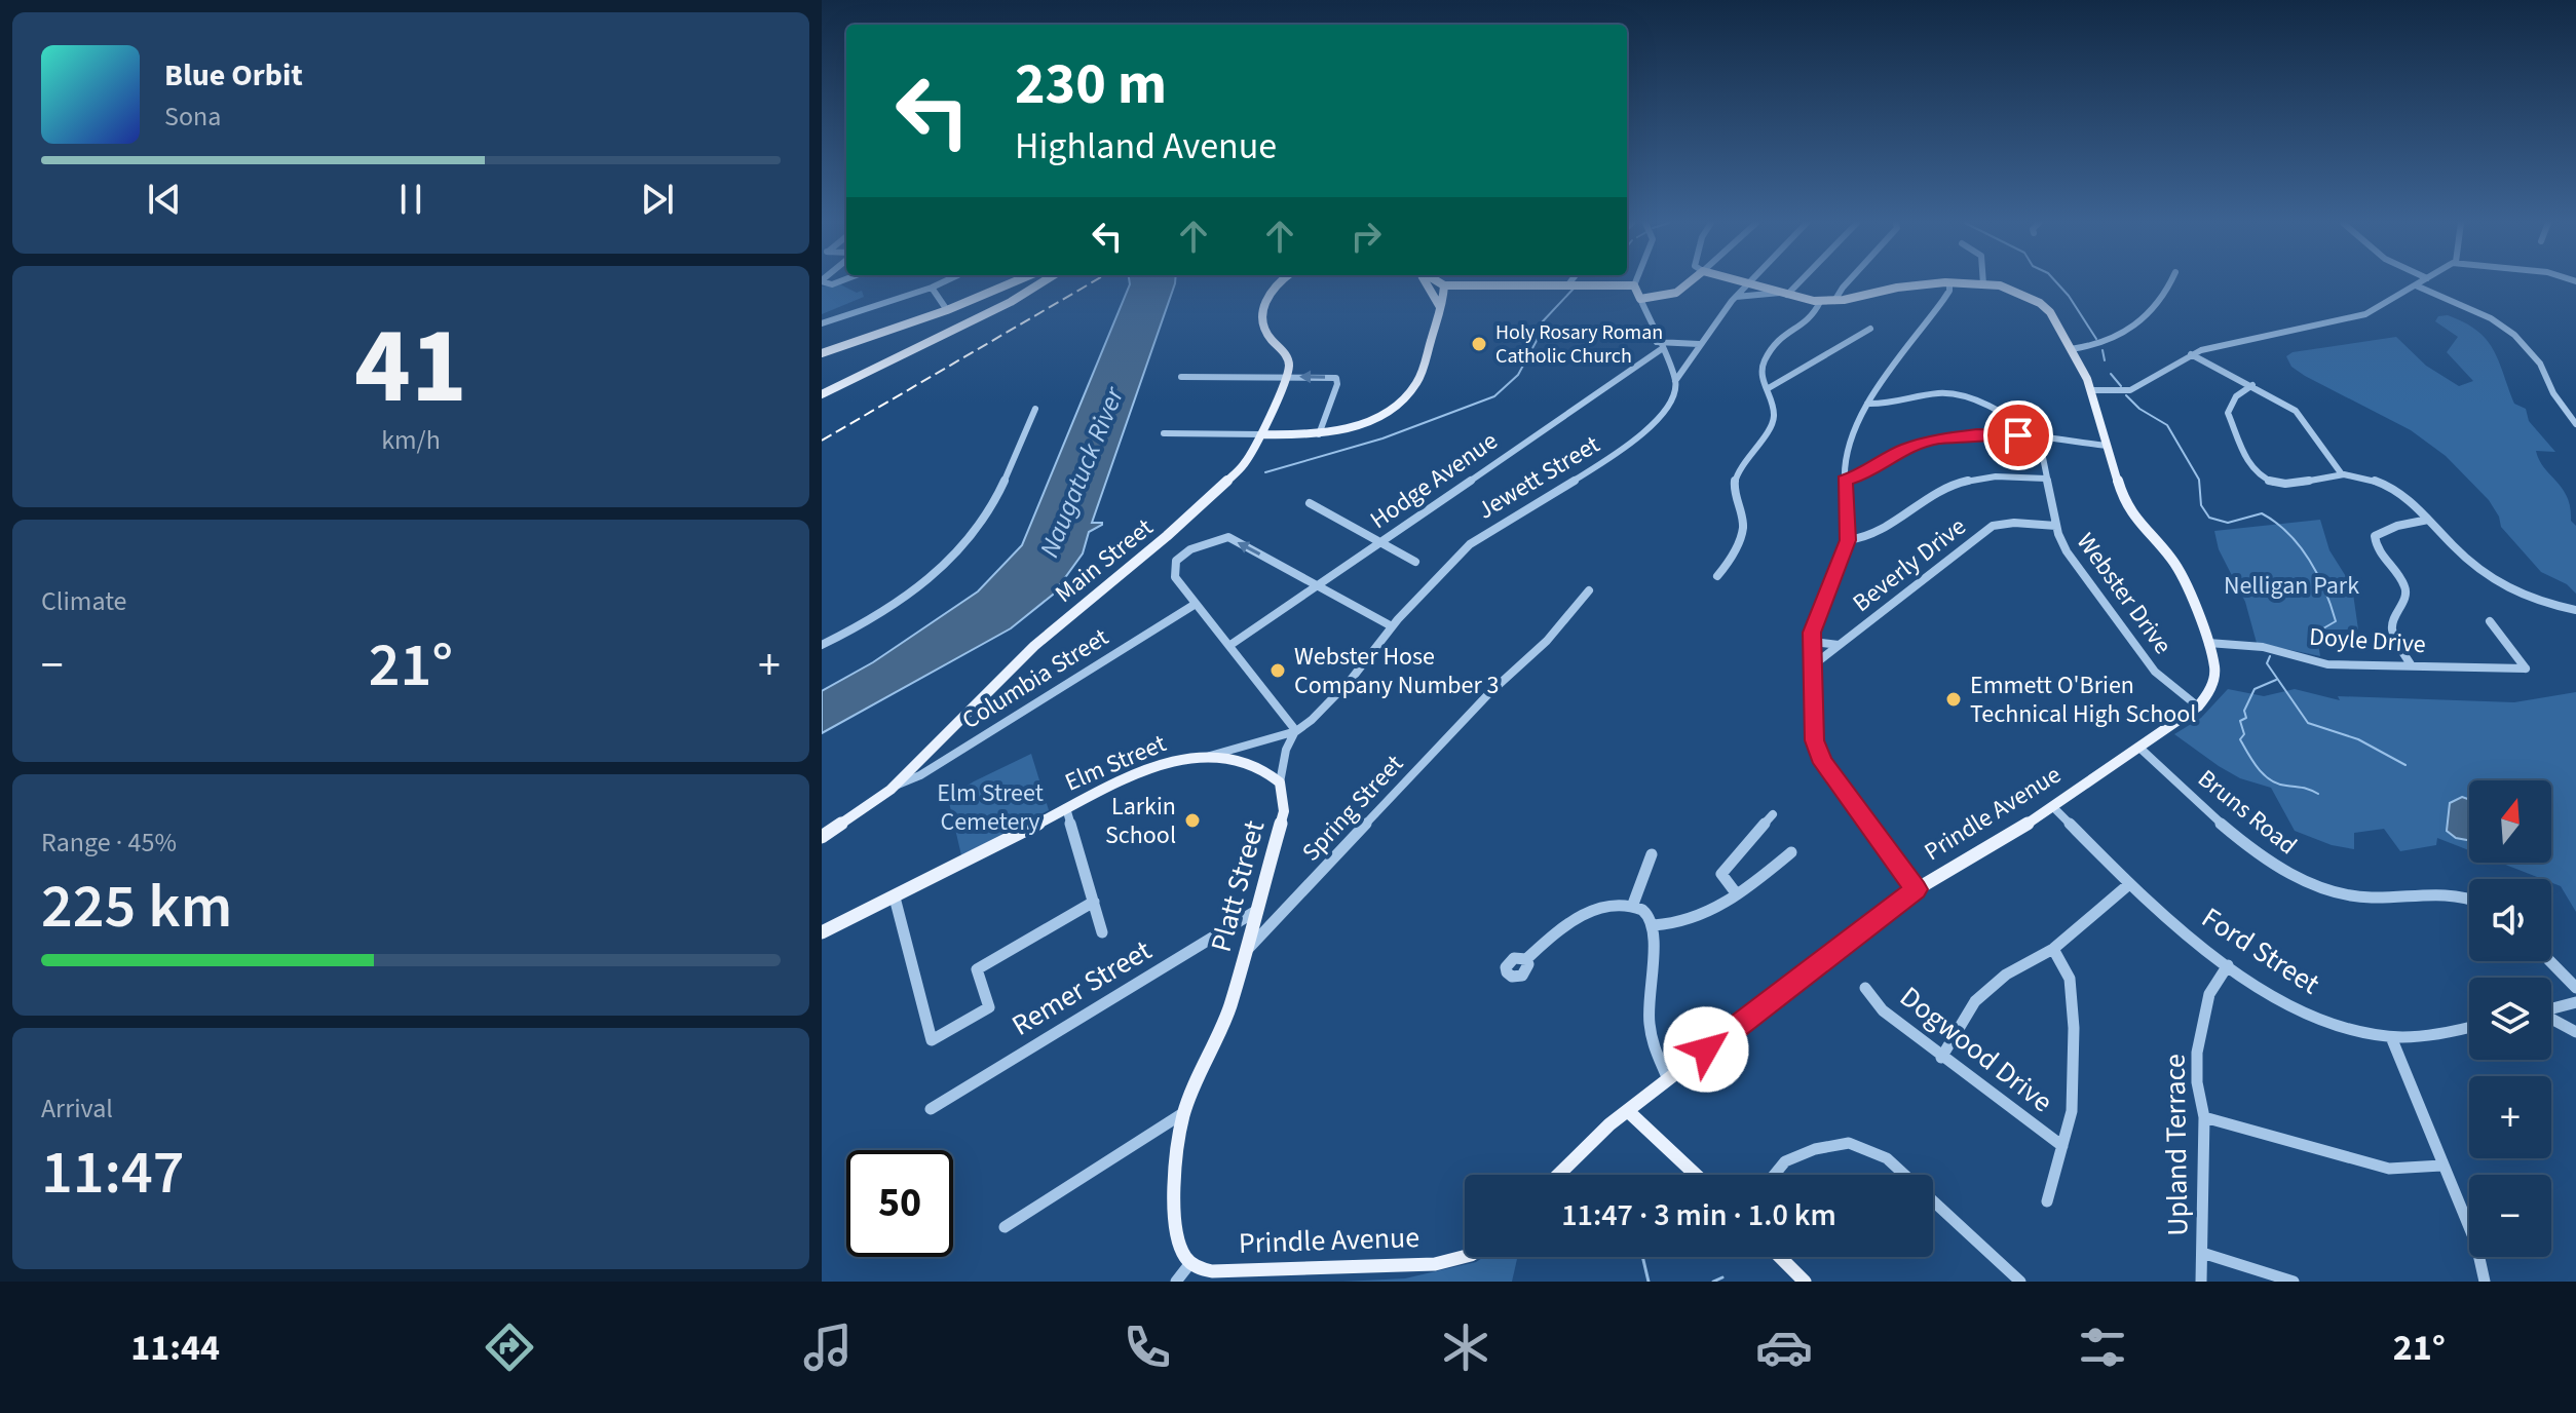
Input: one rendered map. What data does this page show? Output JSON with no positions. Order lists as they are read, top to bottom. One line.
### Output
{"streets":{"main road":["Main Street","Elm Street","Prindle Avenue","Platt Street"],"street":["Jewett Street","Hodge Avenue","Beverly Drive","Webster Drive","Doyle Drive","Columbia Street","Spring Street","Bruns Road","Ford Street","Remer Street","Dogwood Drive","Upland Terrace"]},"crossings":[["Jewett Street","Elm Street"],["Jewett Street","Platt Street"],["Main Street","Columbia Street"],["Beverly Drive","Webster Drive"],["Webster Drive","Prindle Avenue"],["Elm Street","Platt Street"],["Spring Street","Platt Street"],["Bruns Road","Prindle Avenue"],["Prindle Avenue","Platt Street"],["Prindle Avenue","Ford Street"],["Platt Street","Remer Street"],["Ford Street","Upland Terrace"]],"water":["Naugatuck River"],"parks":["Nelligan Park","Elm Street Cemetery"],"places":["Holy Rosary Roman Catholic Church","Webster Hose Company Number 3","Emmett O'Brien Technical High School","Larkin School"],"north":"top","page":{"turn":["230 m","Highland Avenue"],"song":["Blue Orbit","Sona"],"tile":[["41","km/h"],"Climate",["Range · 45%","225 km"],["Arrival","11:47"]],"heat":["−","21°","+"],"map_buttons":["+","−"],"limit":"50","trip":"11:47 · 3 min · 1.0 km","tabs":["11:44","21°"]}}
